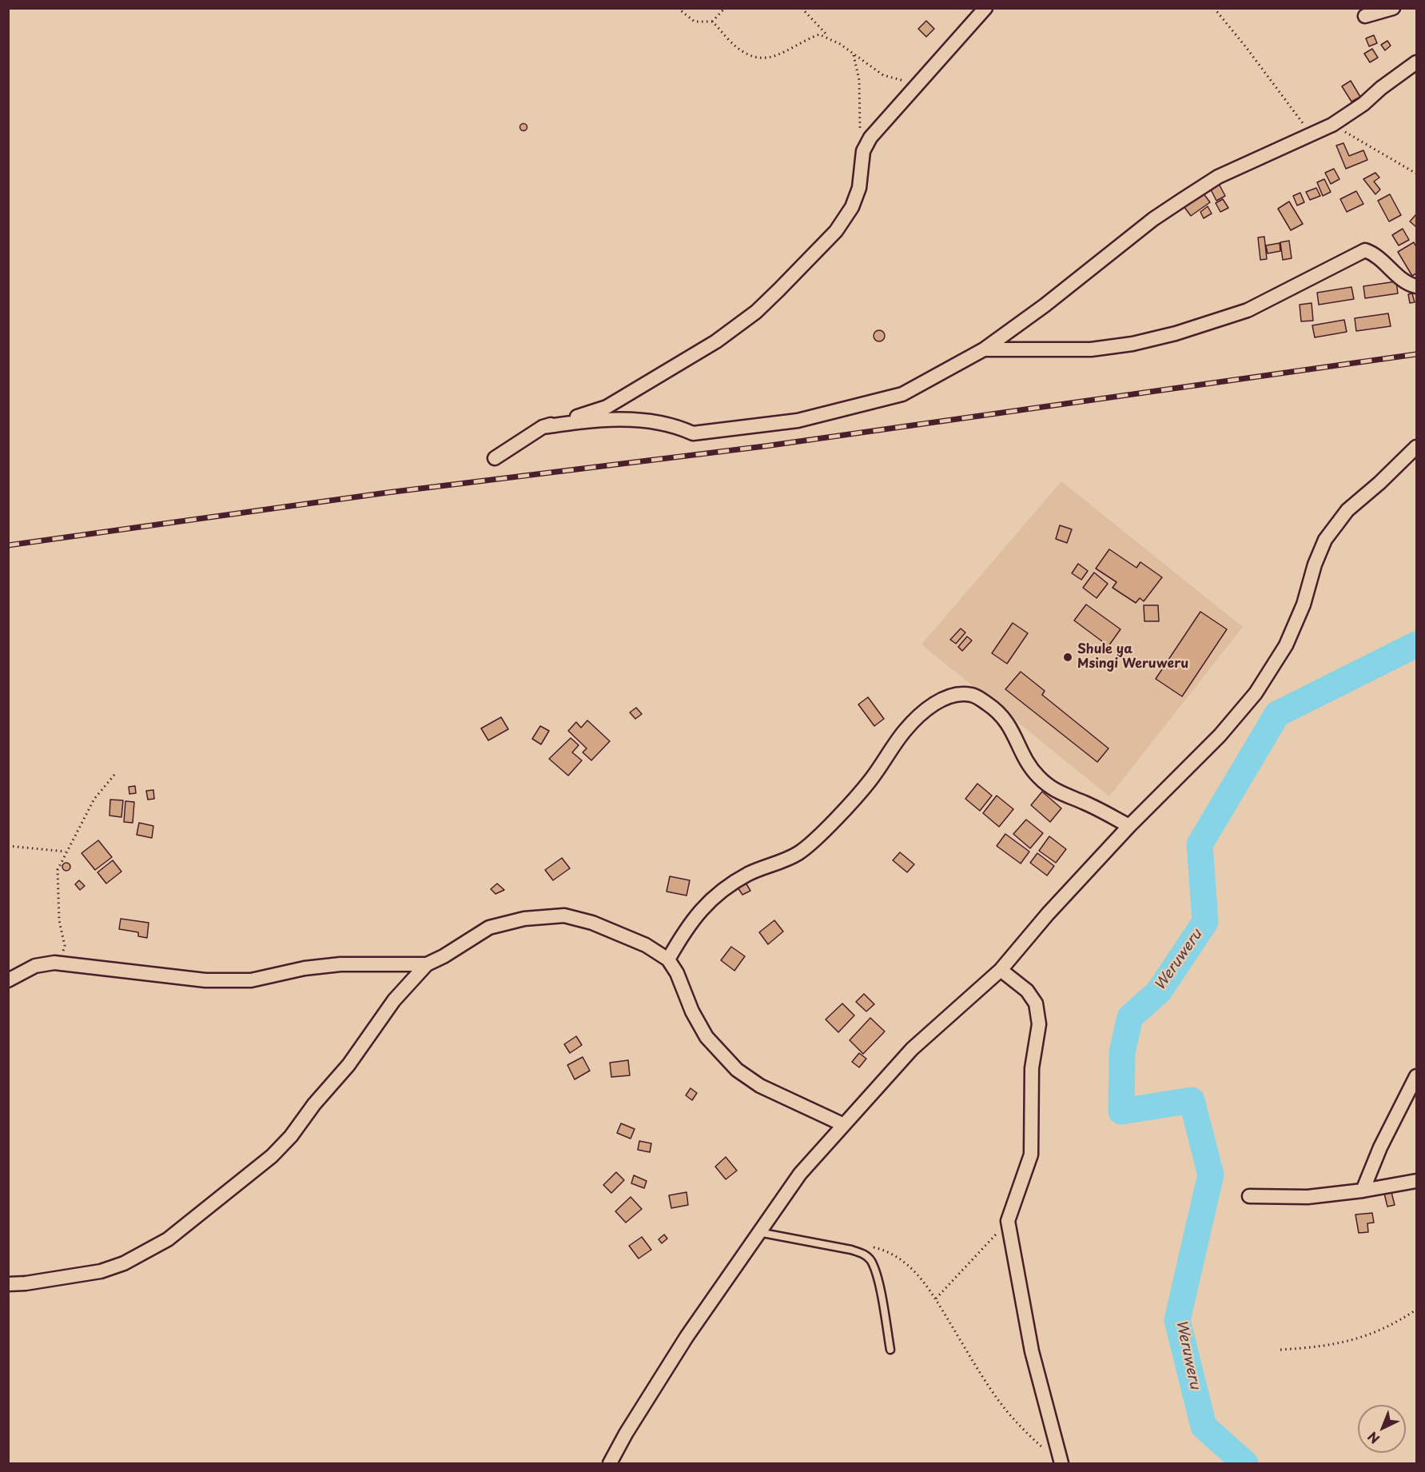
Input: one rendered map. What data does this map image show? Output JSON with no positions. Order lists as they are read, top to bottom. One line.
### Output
{"water":["Weruweru"],"places":["Shule ya Msingi Weruweru"],"north":"bottom left"}
